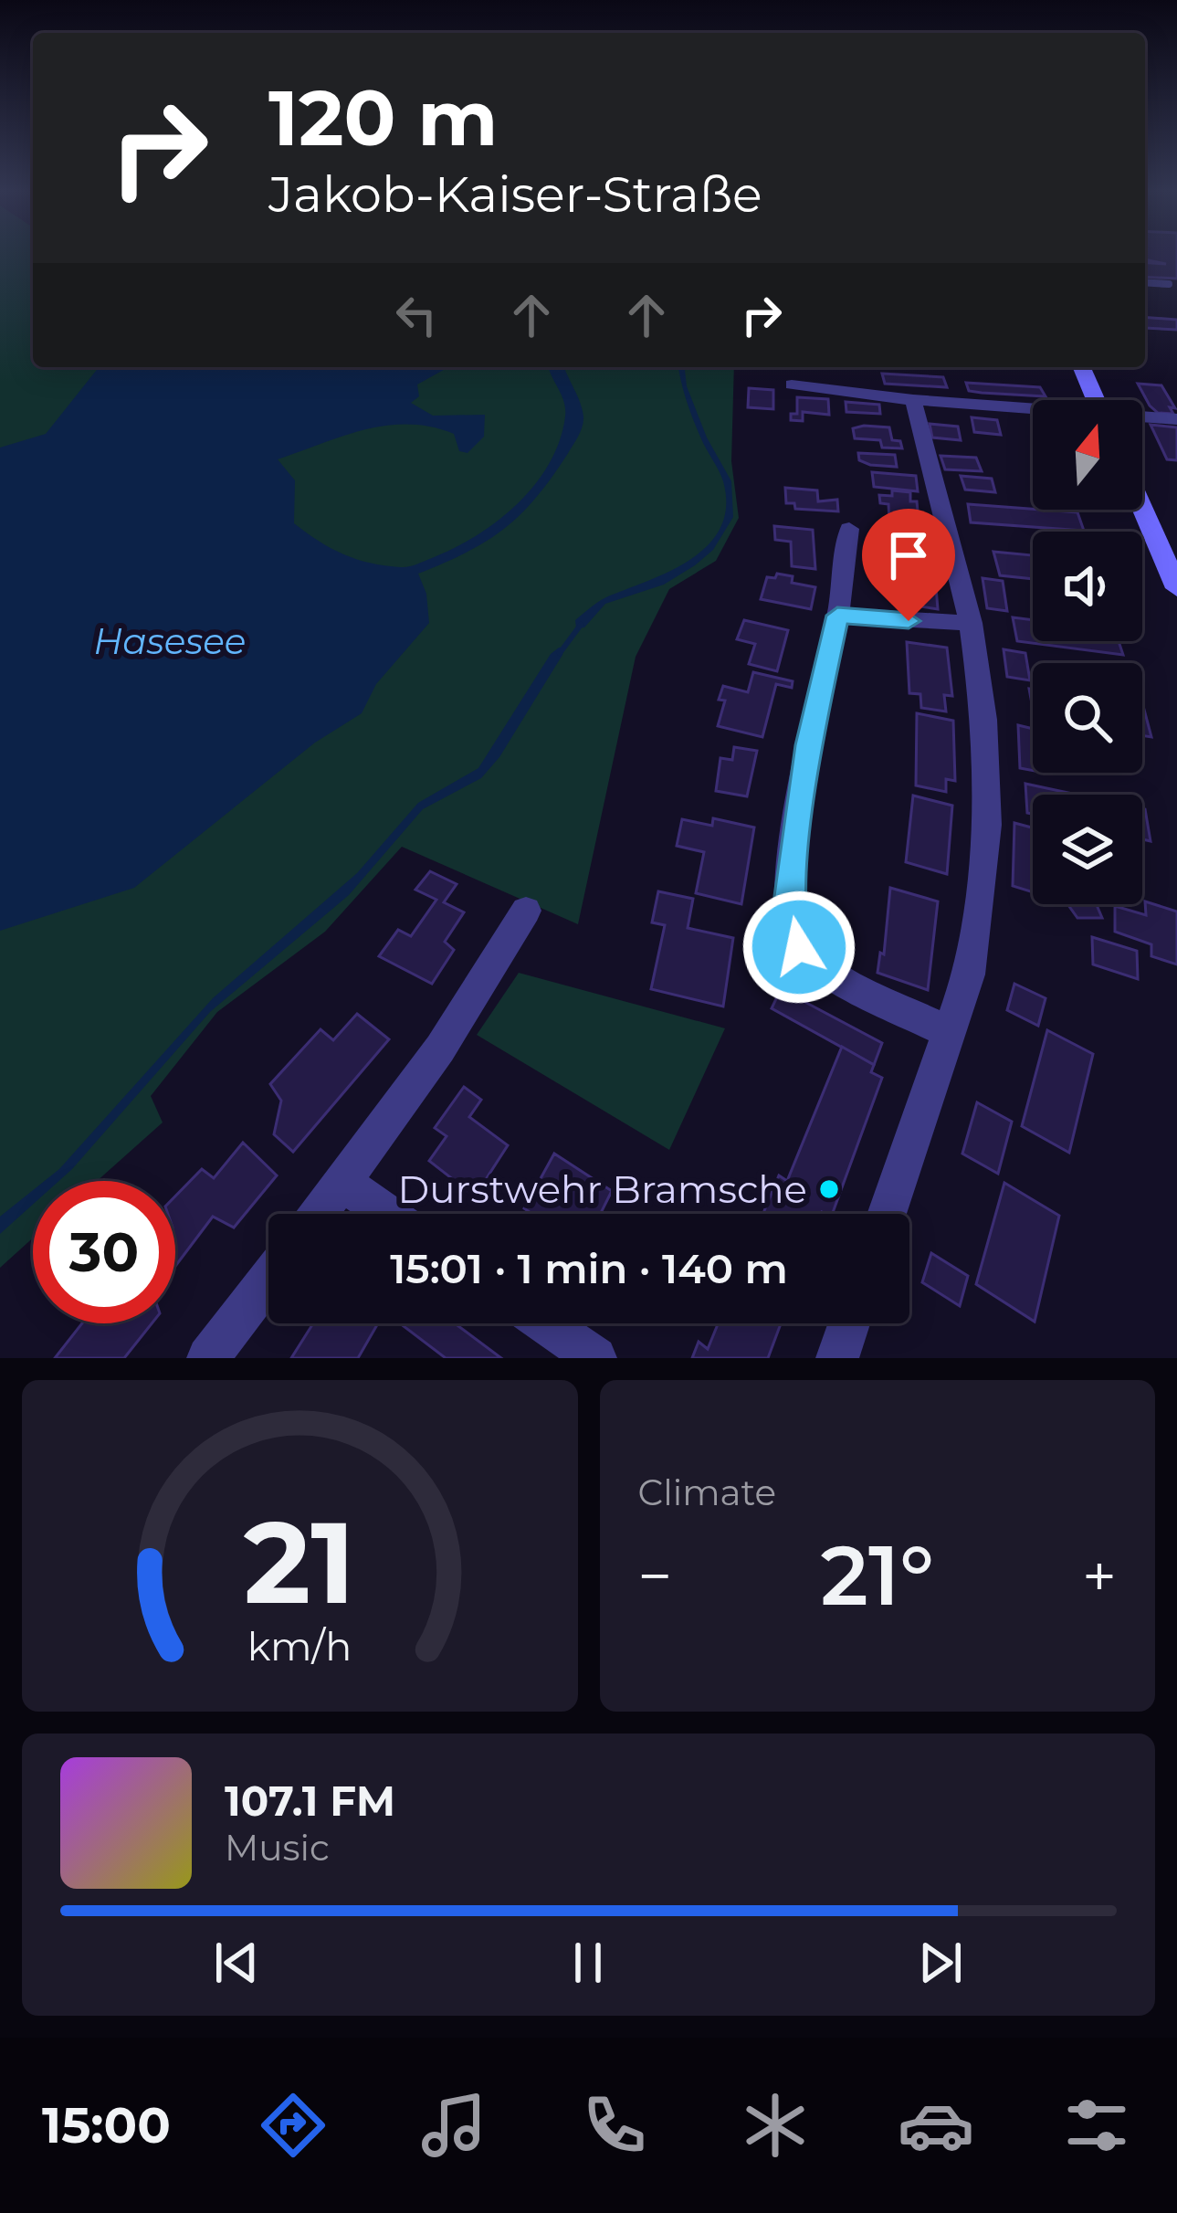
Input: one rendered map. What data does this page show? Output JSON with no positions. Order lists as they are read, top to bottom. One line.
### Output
{"water":["Hasesee"],"places":["Durstwehr Bramsche"],"north":"top","page":{"turn":["120 m","Jakob-Kaiser-Straße"],"limit":"30","trip":"15:01 · 1 min · 140 m","tile":"Climate","heat":["−","21°","+"],"song":["107.1 FM","Music"],"tabs":"15:00","gauge":["21","km/h"]}}
